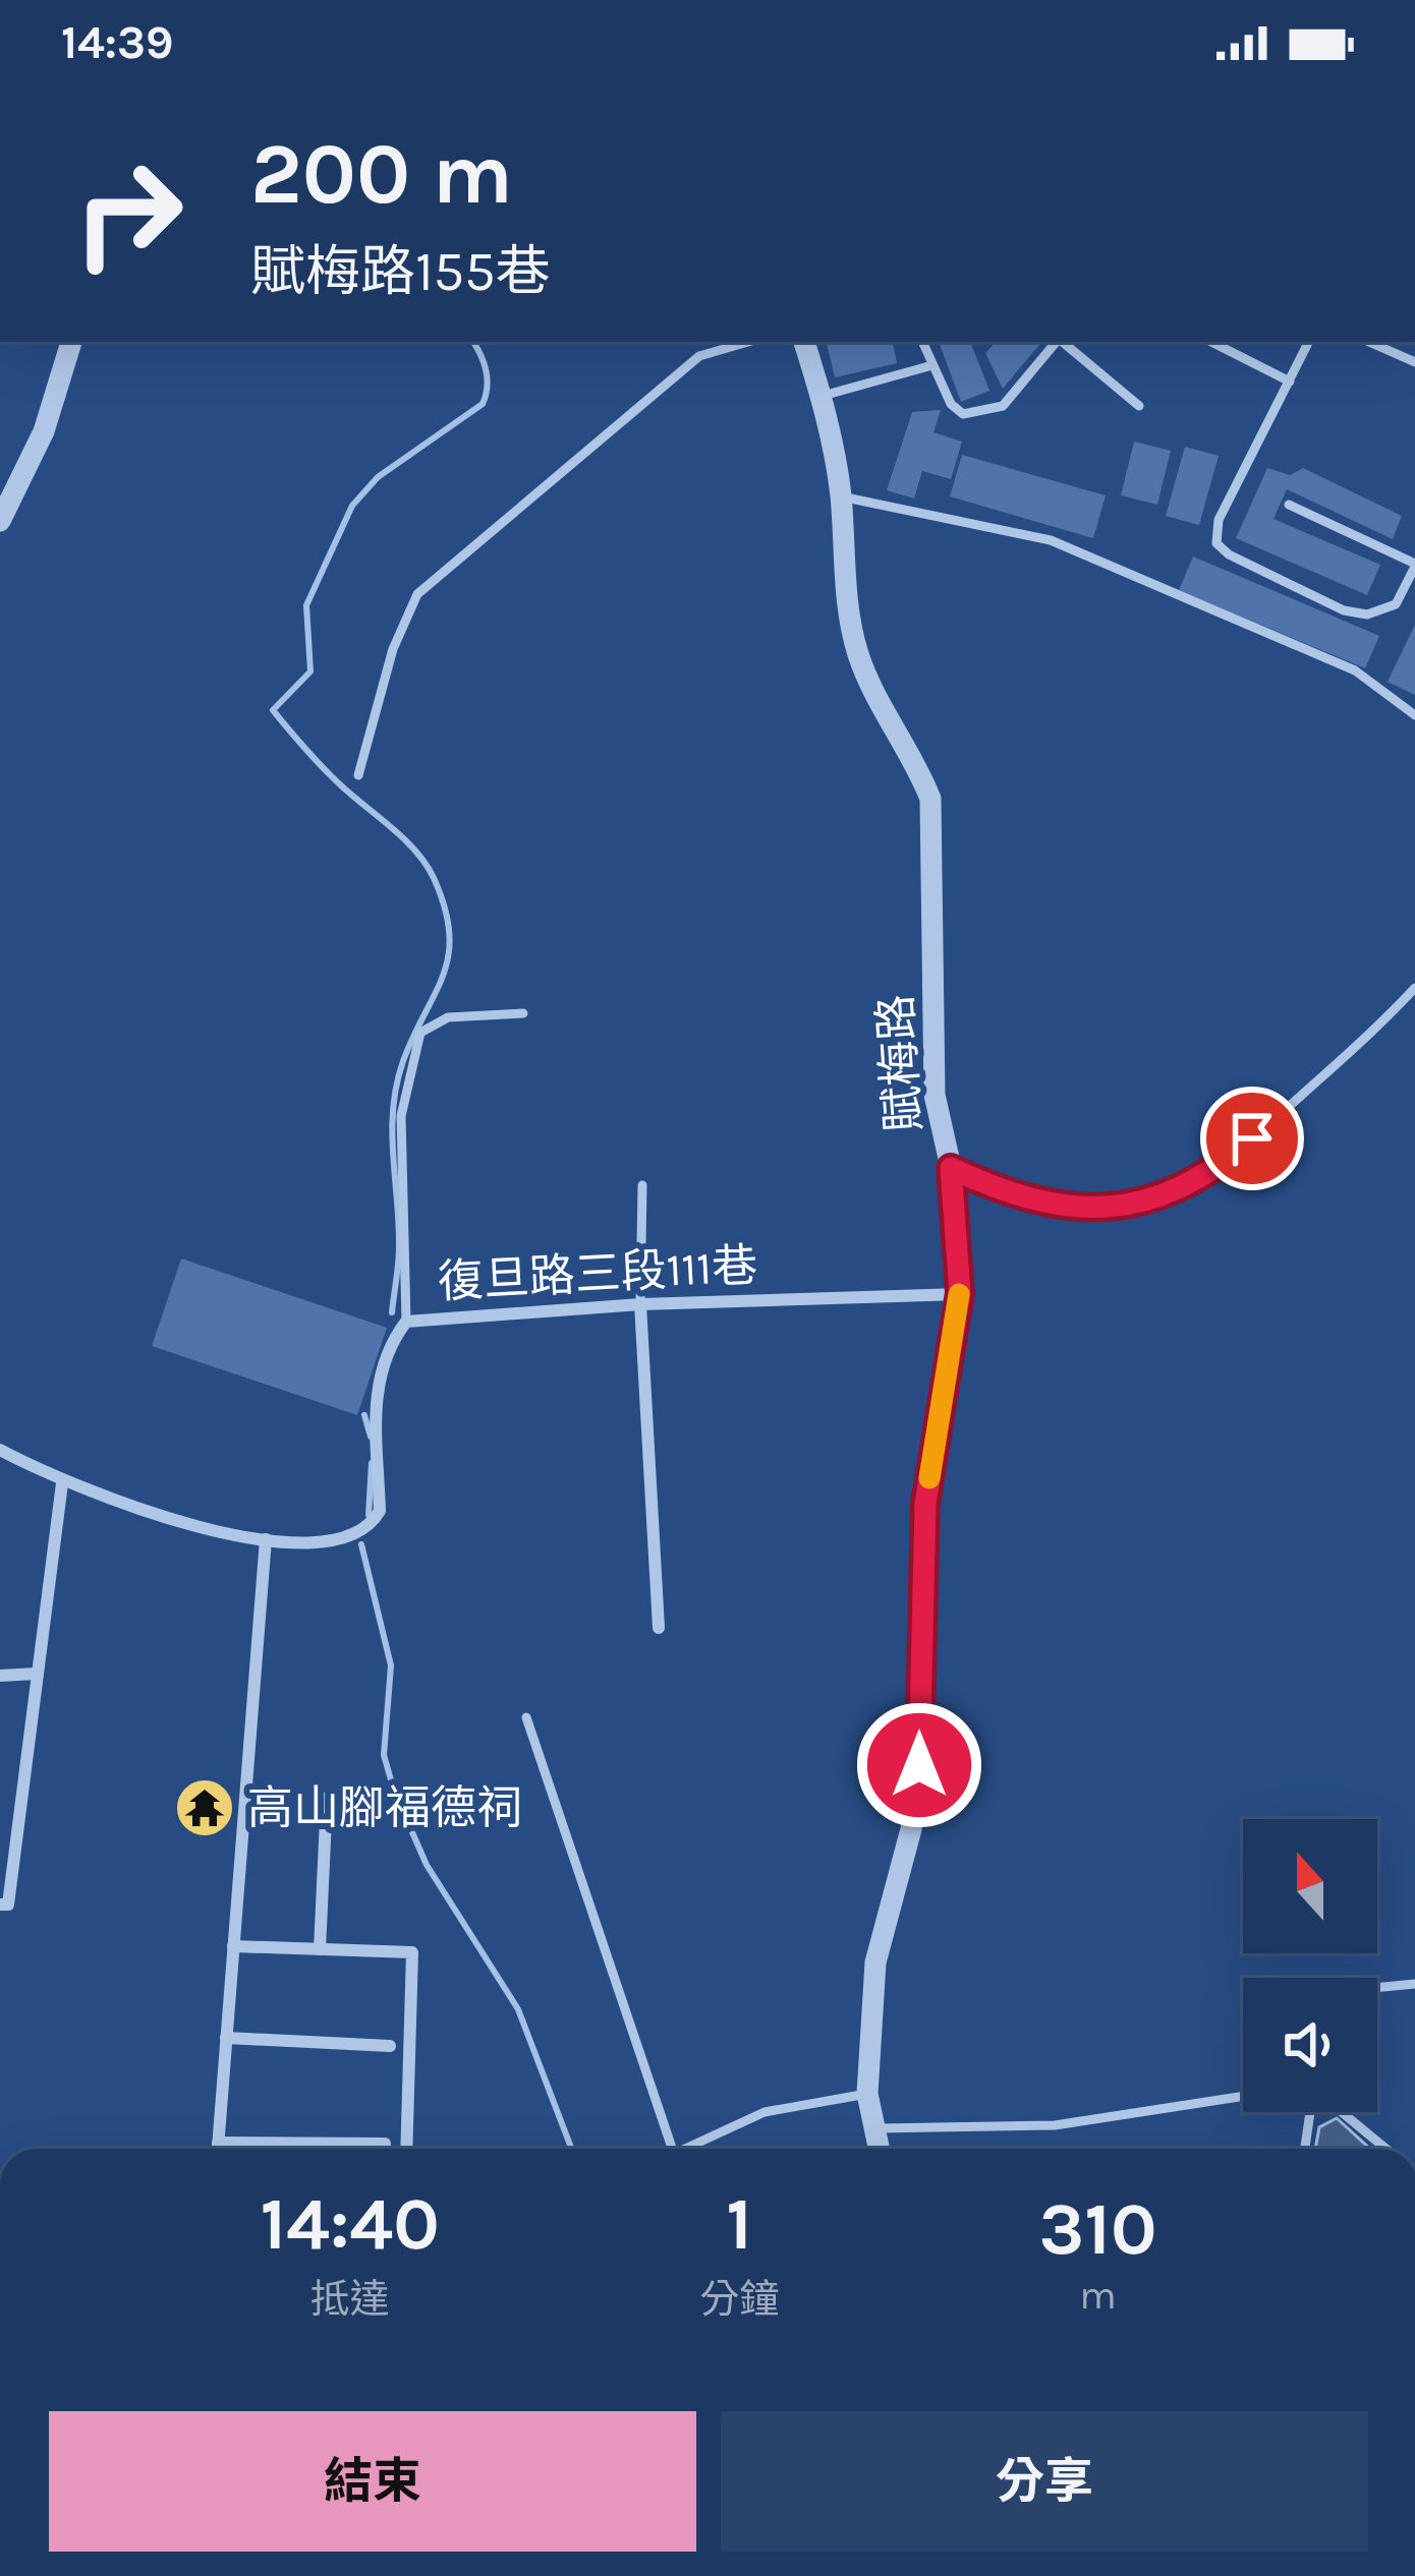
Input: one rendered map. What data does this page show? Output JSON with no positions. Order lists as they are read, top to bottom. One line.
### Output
{"streets":{"street":["賦梅路","復旦路三段111巷"]},"crossings":[["賦梅路","復旦路三段111巷"]],"places":{"temple":["高山腳福德祠"]},"north":"top","page":{"status":"14:39","turn":["200 m","賦梅路155巷"],"eta":["14:40","抵達","1","分鐘","310","m"],"buttons":["結束","分享"]}}
